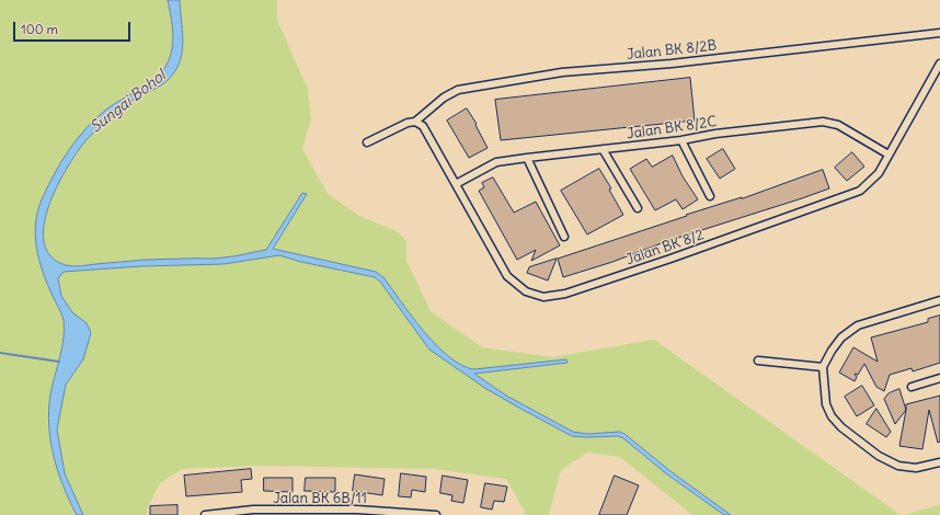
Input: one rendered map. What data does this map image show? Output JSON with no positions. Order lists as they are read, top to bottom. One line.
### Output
{"streets":{"street":["Jalan BK 8/2B","Jalan BK 8/2C","Jalan BK 8/2","Jalan BK 6B/11"]},"crossings":[["Jalan BK 8/2B","Jalan BK 8/2"],["Jalan BK 8/2C","Jalan BK 8/2"]],"water":["Sungai Bohol"],"scale_bar":"100 m"}
